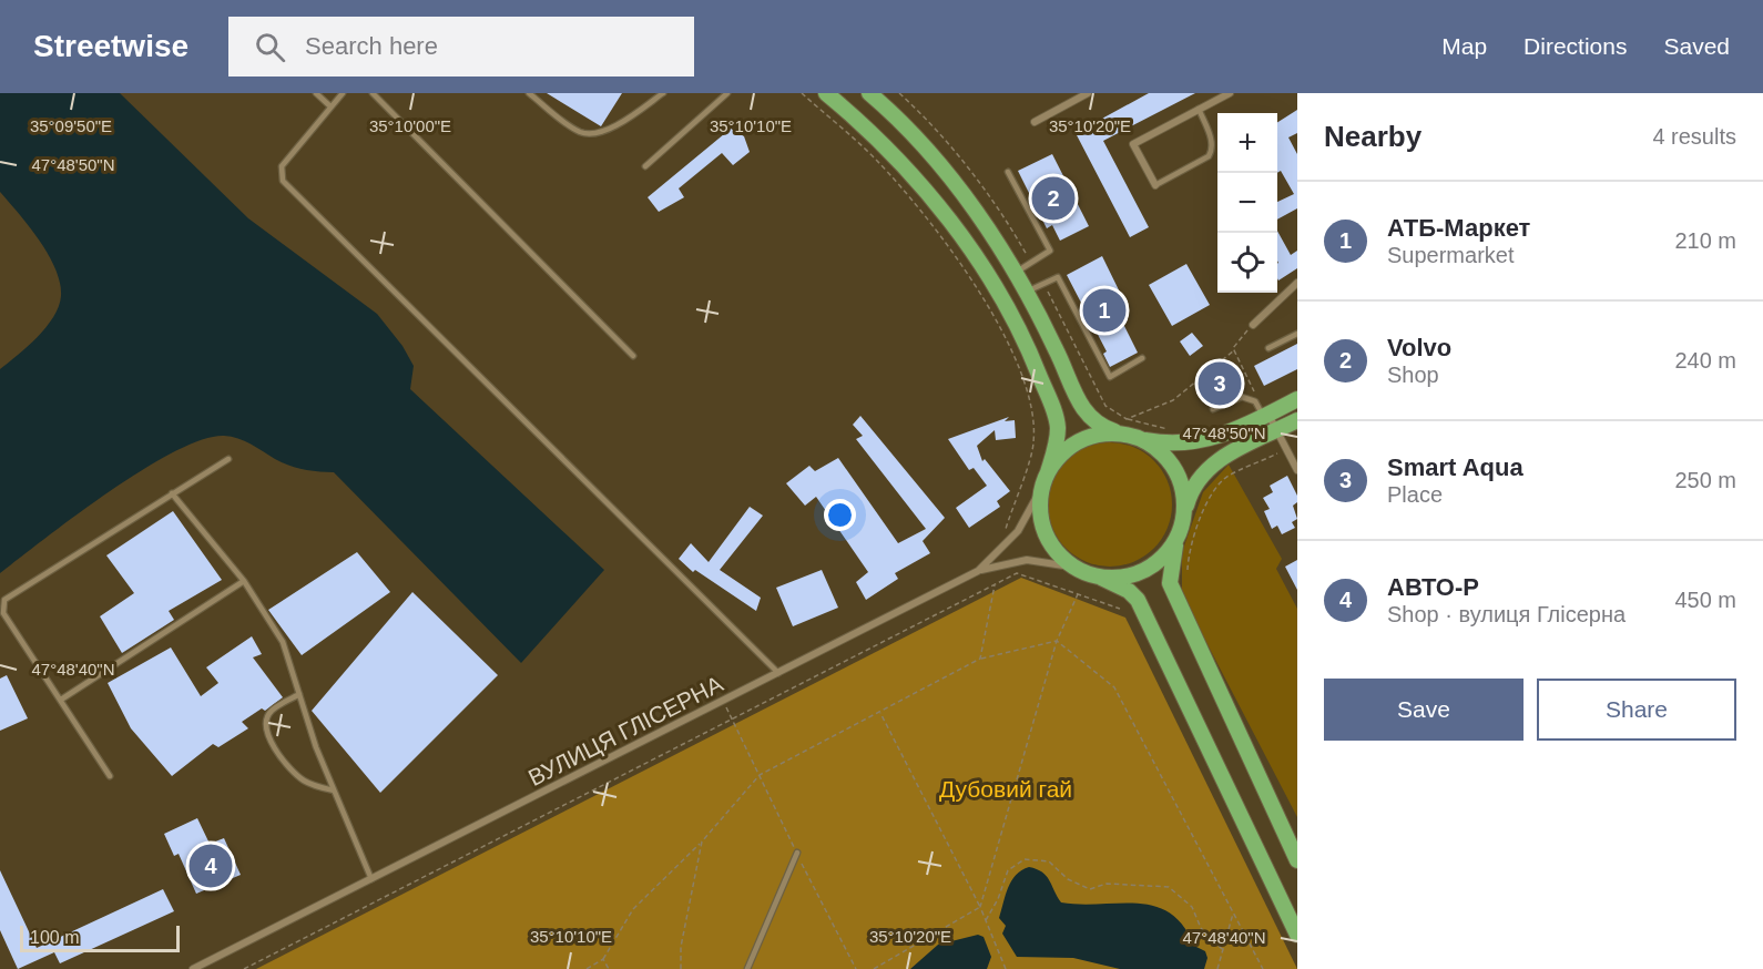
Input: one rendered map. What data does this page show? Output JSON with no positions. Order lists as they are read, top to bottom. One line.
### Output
{"streets":{"street":["ВУЛИЦЯ ГЛІСЕРНА"]},"parks":["Дубовий гай"],"scale_bar":"100 m","page":{"header":"Streetwise","search":"Search here","nav":["Map","Directions","Saved"],"heading":["Nearby","4 results"],"map_buttons":["+","−"],"pins":["2","1","3","4"],"list":[{"mark":"1","name":"АТБ-Маркет","note":"Supermarket","value":"210 m"},{"mark":"2","name":"Volvo","note":"Shop","value":"240 m"},{"mark":"3","name":"Smart Aqua","note":"Place","value":"250 m"},{"mark":"4","name":"АВТО-Р","note":"Shop · вулиця Глісерна","value":"450 m"}],"buttons":["Save","Share"],"scale":"100 m"},"coordinates":["35°09'50\"E","35°10'00\"E","35°10'10\"E","35°10'20\"E","47°48'50\"N","47°48'40\"N"]}
